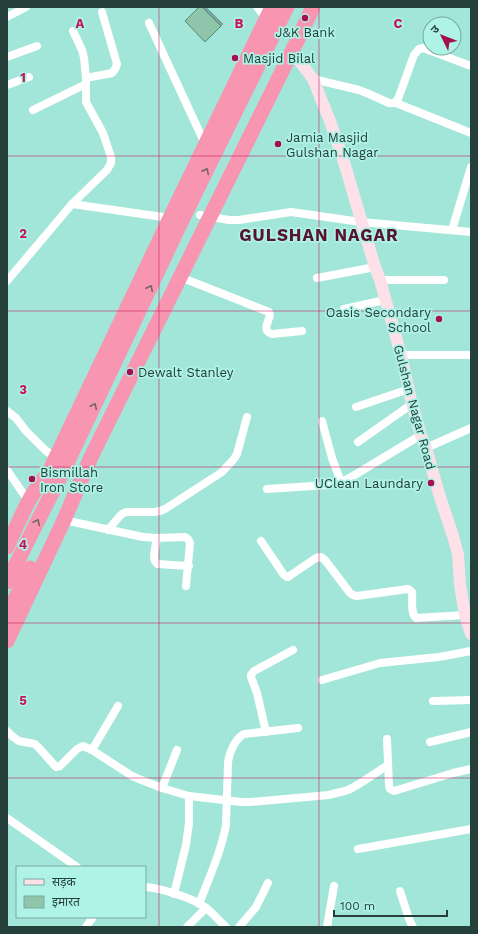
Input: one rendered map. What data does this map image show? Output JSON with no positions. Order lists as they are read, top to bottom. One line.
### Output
{"streets":{"street":["Gulshan Nagar Road"]},"districts":["GULSHAN NAGAR"],"places":["J&K Bank","Masjid Bilal","Jamia Masjid Gulshan Nagar","Oasis Secondary School","Dewalt Stanley","Bismillah Iron Store","UClean Laundary"],"legend":["सड़क","इमारत"],"scale_bar":"100 m","north":"top left","grid":{"columns":["A","B","C"],"rows":["1","2","3","4","5"]}}
